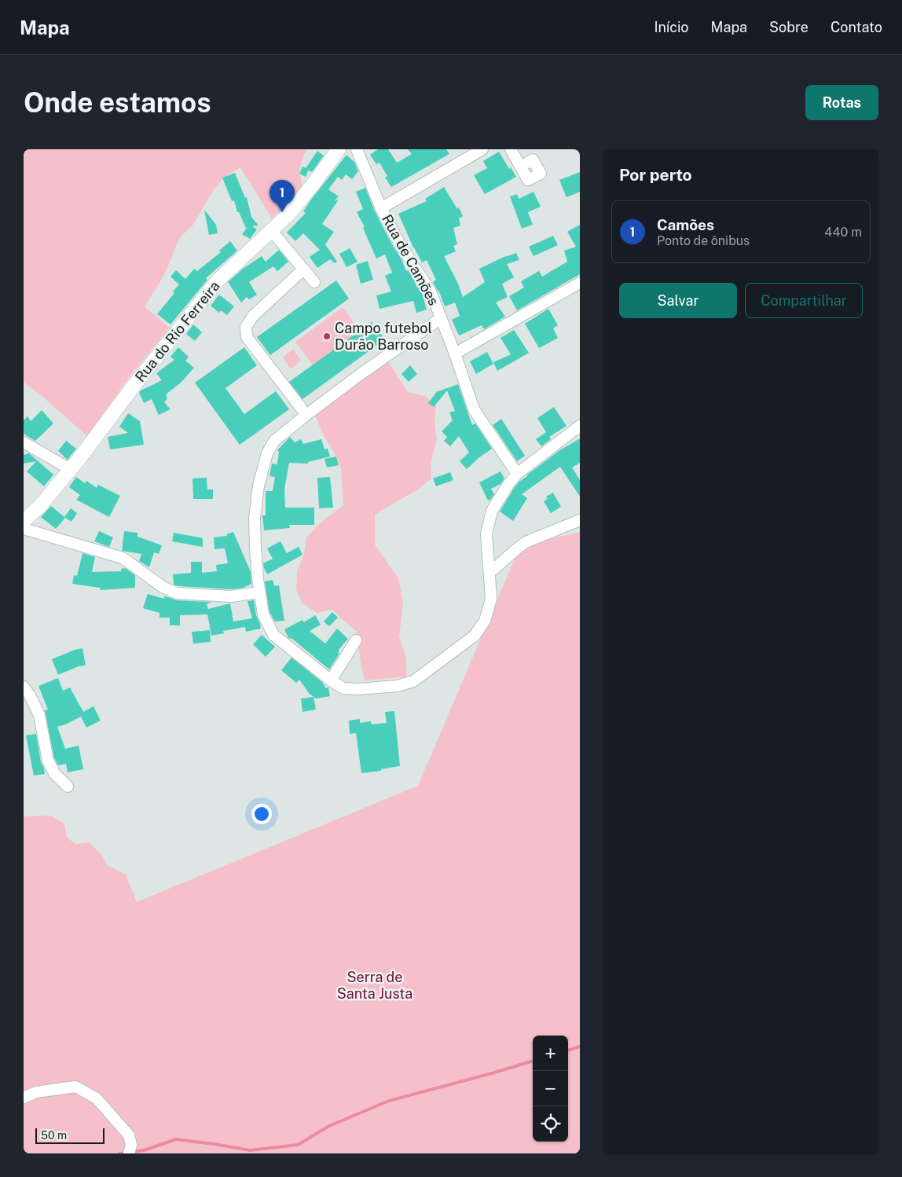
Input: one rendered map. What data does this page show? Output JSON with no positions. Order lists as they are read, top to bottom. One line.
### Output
{"streets":{"street":["Rua de Camões","Rua do Rio Ferreira"]},"parks":["Serra de Santa Justa"],"places":["Campo futebol Durão Barroso"],"scale_bar":"50 m","page":{"header":"Mapa","nav":["Início","Mapa","Sobre","Contato"],"buttons":["Rotas",["Salvar","Compartilhar"]],"title":"Onde estamos","heading":"Por perto","pins":"1","list":[{"mark":"1","name":"Camões","note":"Ponto de ônibus","value":"440 m"}],"map_buttons":["+","−"],"scale":"50 m"}}
